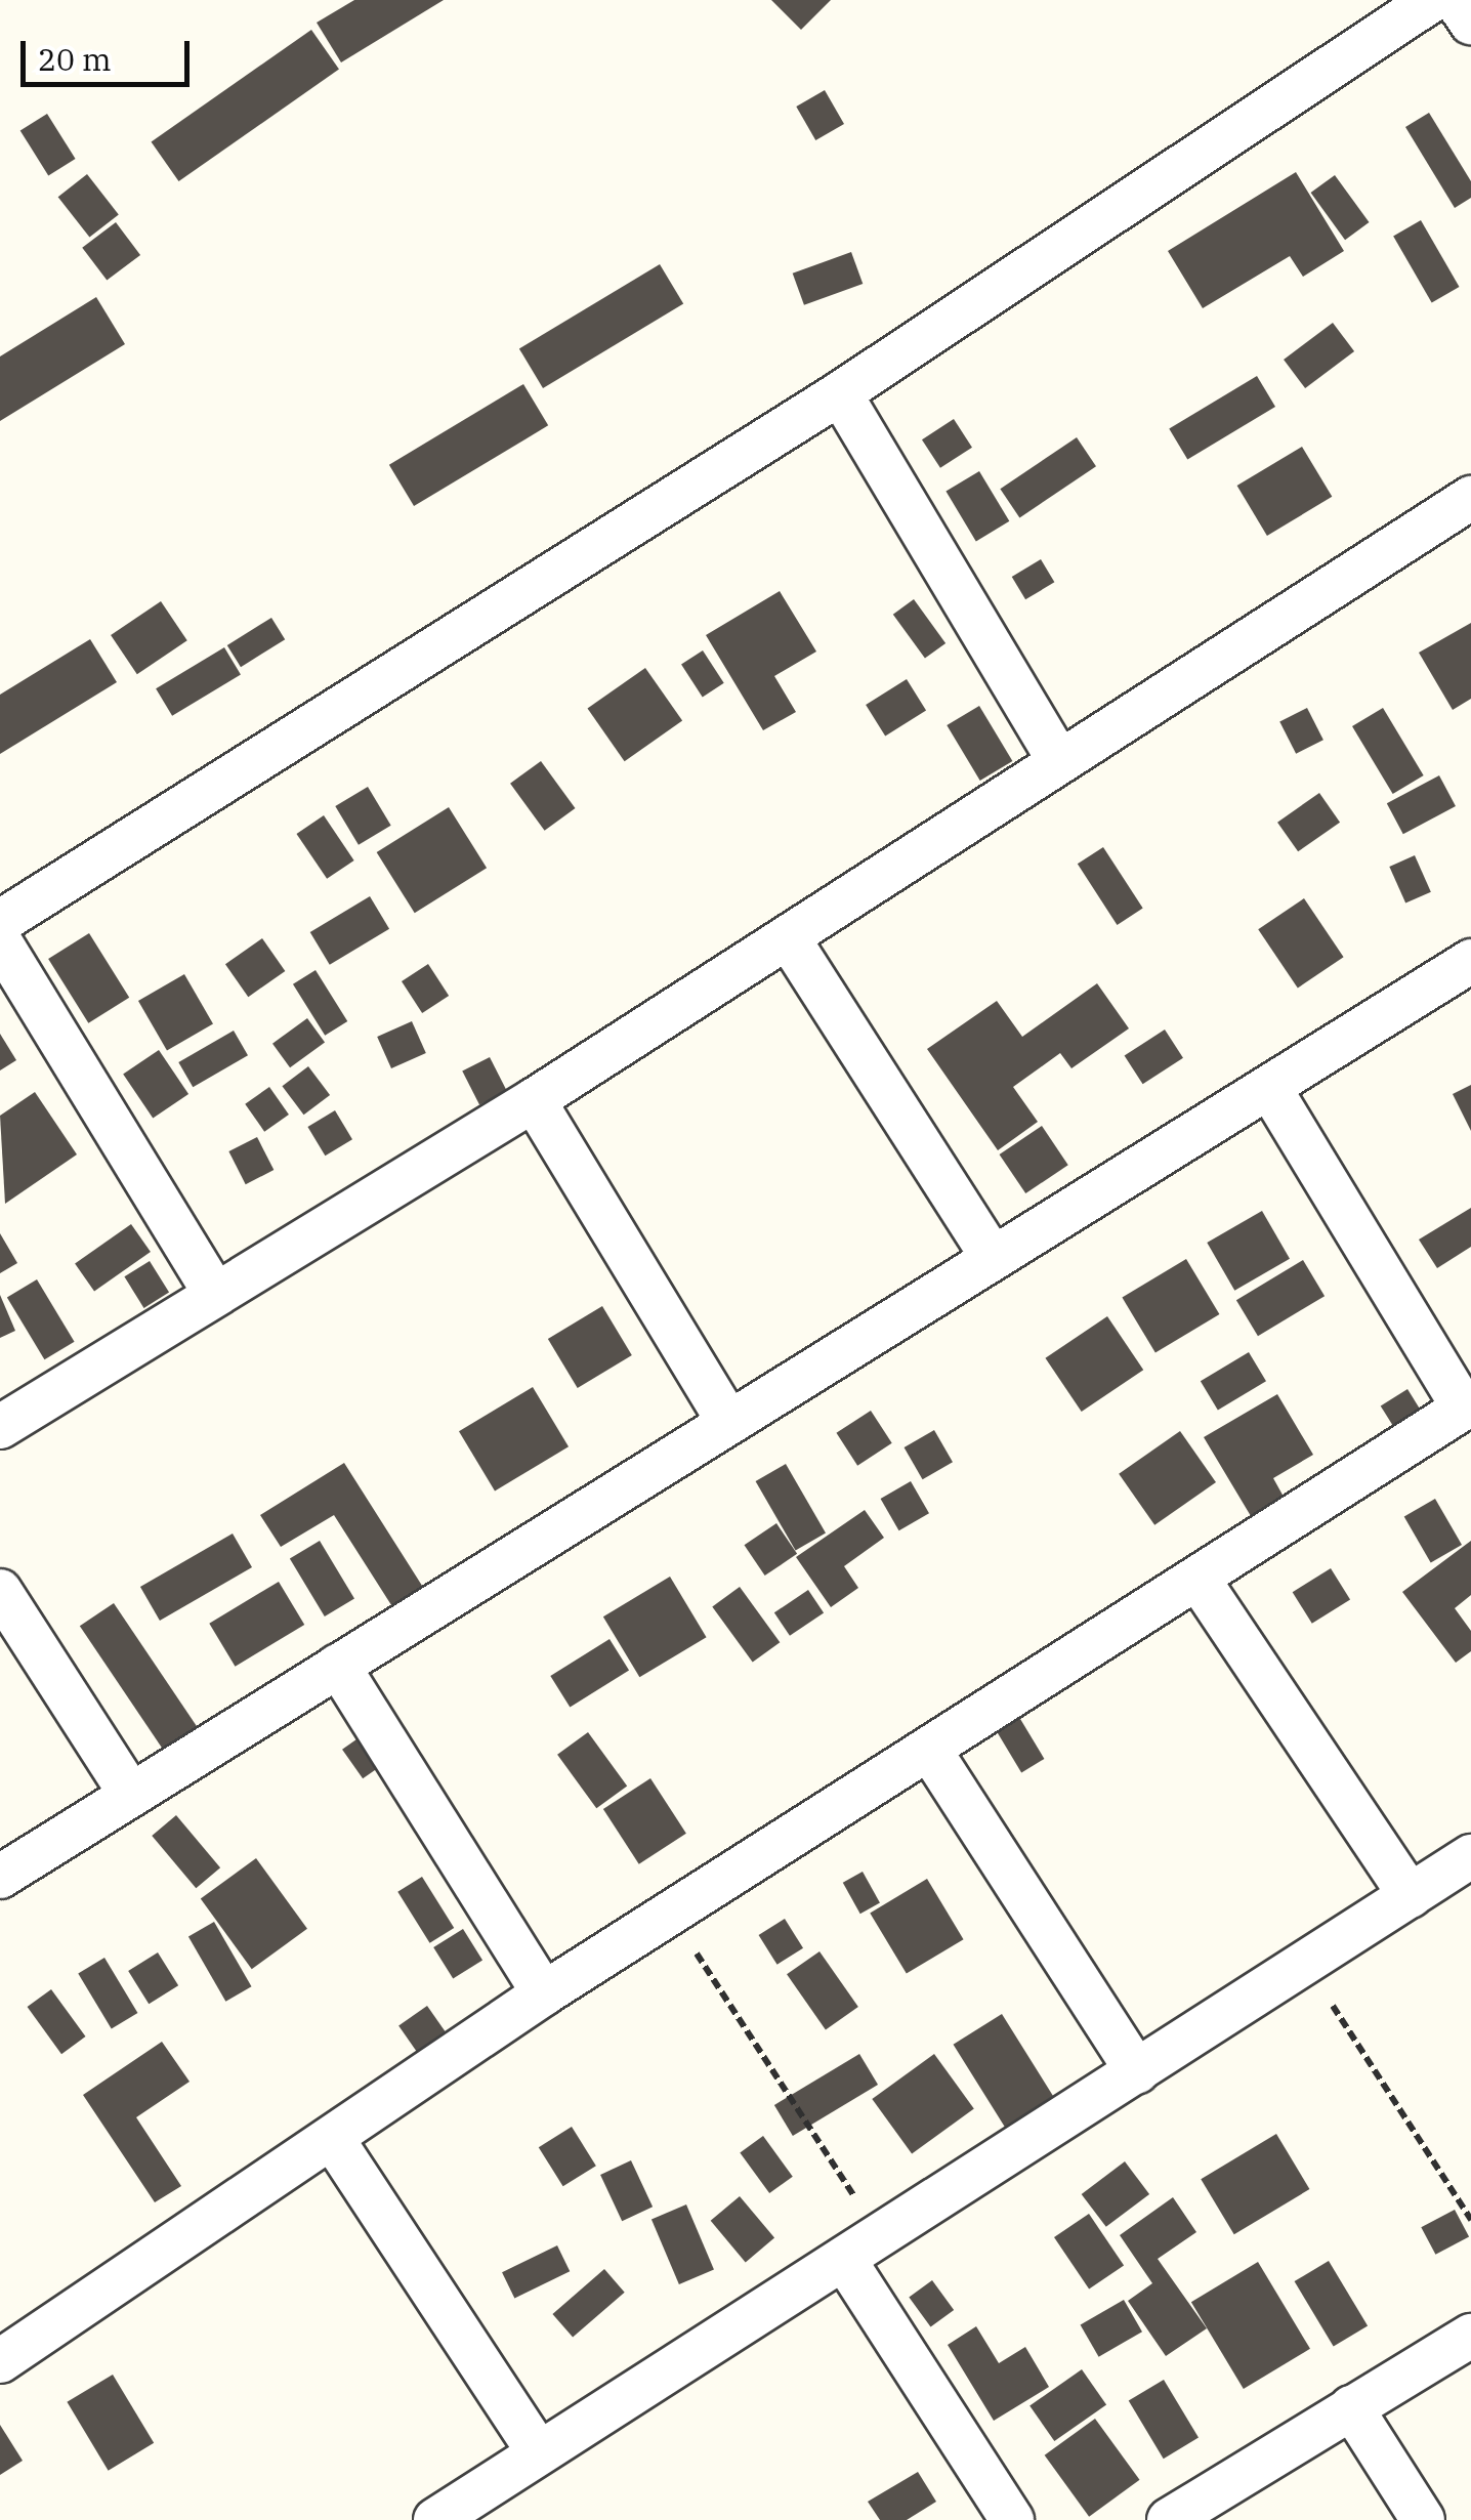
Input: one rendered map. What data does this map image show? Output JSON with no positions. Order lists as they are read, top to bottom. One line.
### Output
{"scale_bar":"20 m"}
